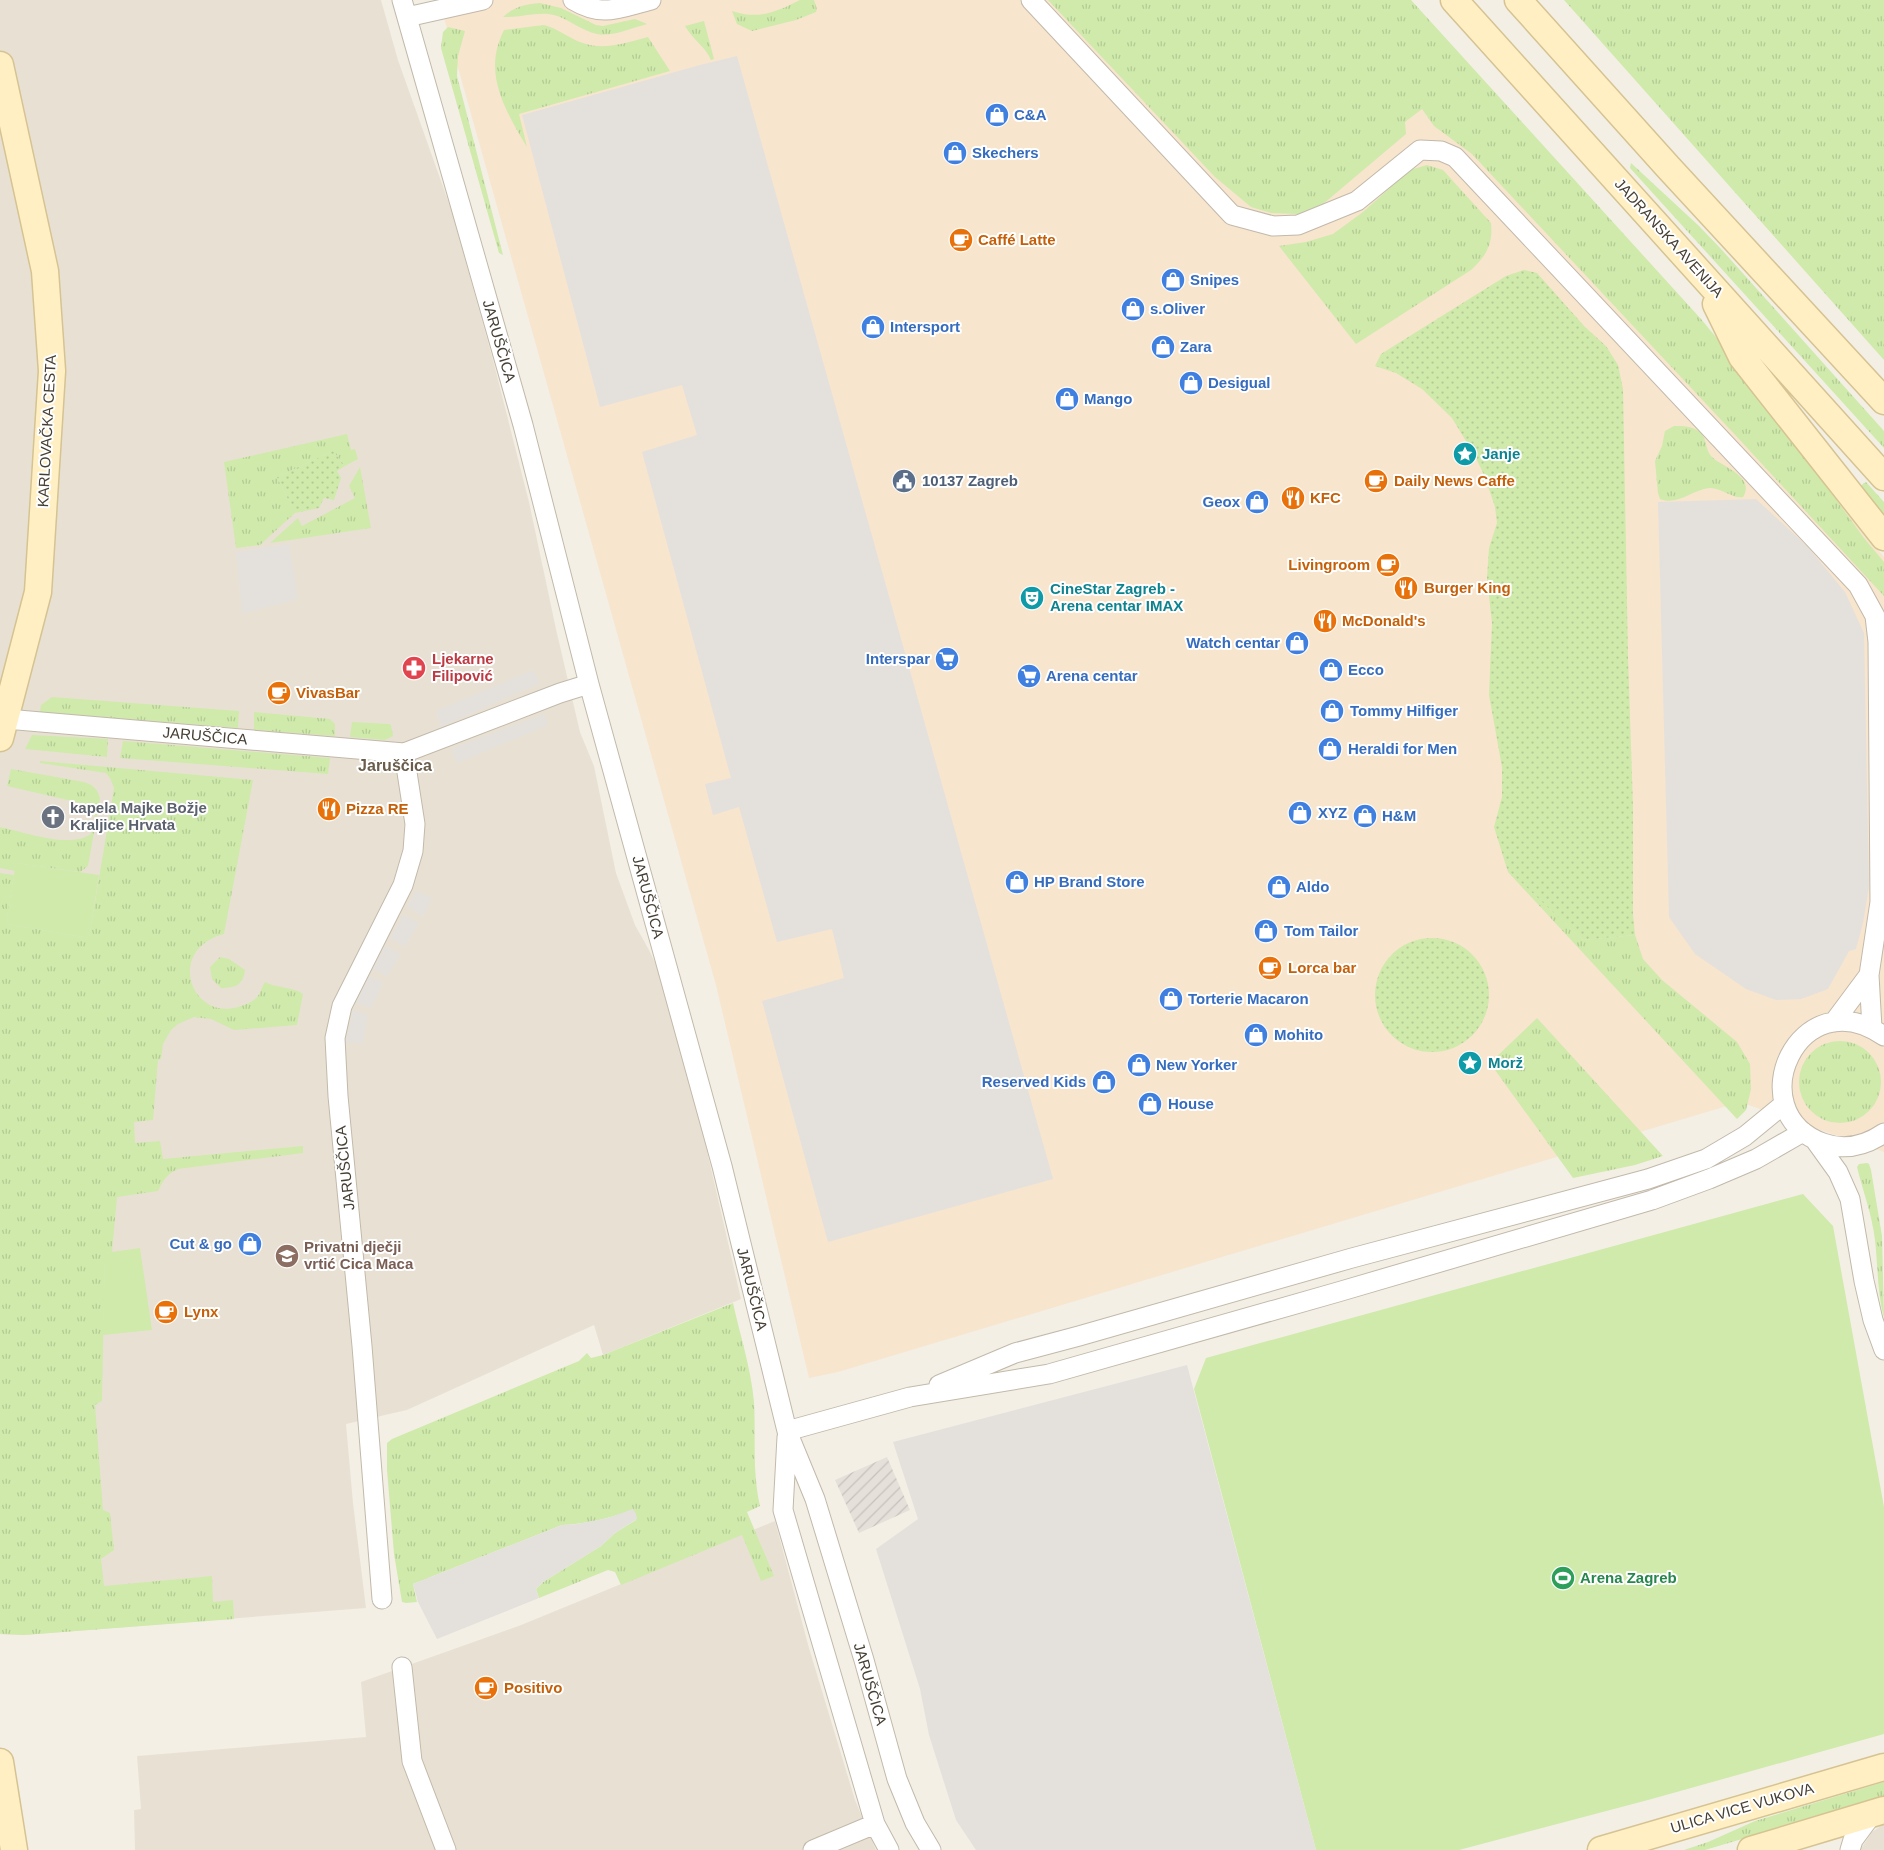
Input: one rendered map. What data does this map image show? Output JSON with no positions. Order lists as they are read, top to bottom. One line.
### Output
{"streets":{"main road":["JADRANSKA AVENIJA","KARLOVAČKA CESTA","ULICA VICE VUKOVA"],"street":["JARUŠČICA"]},"crossings":[["JARUŠČICA","KARLOVAČKA CESTA"]],"districts":["Jaruščica"],"places":{"shop":["C&A","Skechers","Snipes","s.Oliver","Intersport","Zara","Desigual","Mango","Geox","Watch centar","Ecco","Tommy Hilfiger","Heraldi for Men","XYZ","H&M","HP Brand Store","Aldo","Tom Tailor","Torterie Macaron","Mohito","New Yorker","Reserved Kids","House","Cut & go"],"cafe":["Caffé Latte","Daily News Caffe","Livingroom","VivasBar","Lorca bar","Lynx","Positivo"],"place":["Janje","Morž"],"public building":["10137 Zagreb"],"restaurant":["KFC","Burger King","McDonald's","Pizza RE"],"theatre":["CineStar Zagreb - Arena centar IMAX"],"supermarket":["Interspar","Arena centar"],"pharmacy":["Ljekarne Filipović"],"church":["kapela Majke Božje Kraljice Hrvata"],"school or university":["Privatni dječji vrtić Cica Maca"],"sports":["Arena Zagreb"]}}
